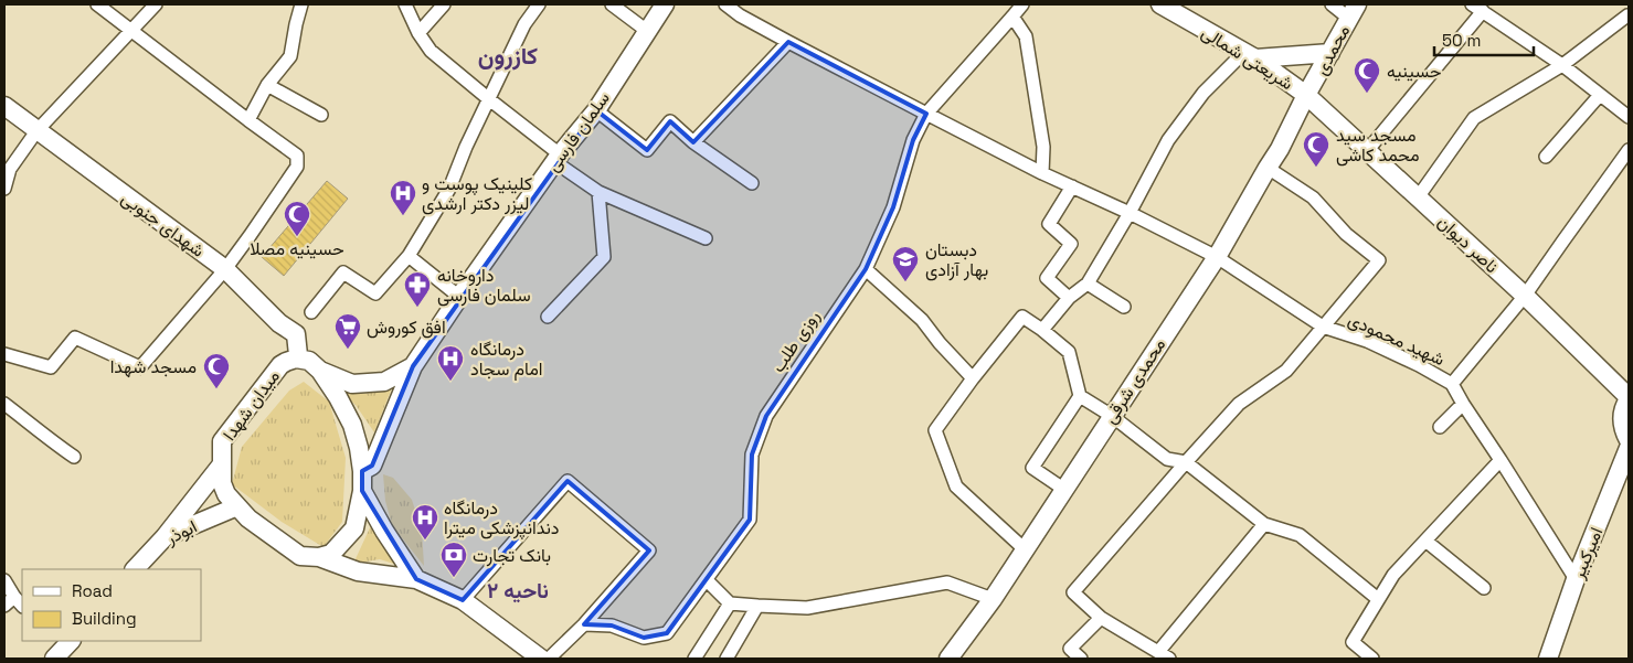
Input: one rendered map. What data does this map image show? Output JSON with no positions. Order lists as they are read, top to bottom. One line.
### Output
{"streets":{"main road":["محمدی","شریعتی شمالی","سلمان فارسی","شهدای جنوبی","ناصر دیوان","محمدی شرقی","میدان شهدا","ابوذر","امیرکبیر"],"street":["شهید محمودی","روزی طلب"]},"crossings":[["محمدی","شریعتی شمالی"],["محمدی","ناصر دیوان"],["محمدی","محمدی شرقی"],["شریعتی شمالی","ناصر دیوان"],["شریعتی شمالی","محمدی شرقی"],["سلمان فارسی","شهدای جنوبی"],["سلمان فارسی","میدان شهدا"],["سلمان فارسی","ابوذر"],["شهدای جنوبی","میدان شهدا"],["شهدای جنوبی","ابوذر"],["ناصر دیوان","محمدی شرقی"],["شهید محمودی","روزی طلب"],["شهید محمودی","محمدی شرقی"],["شهید محمودی","امیرکبیر"],["میدان شهدا","ابوذر"]],"districts":["کازرون","ناحیه ۲"],"places":{"mosque":["حسینیه","مسجد سید محمد کاشی","حسینیه مصلا","مسجد شهدا"],"hospital":["کلینیک پوست و لیزر دکتر ارشدی","درمانگاه امام سجاد","درمانگاه دندانپزشکی میترا"],"school or university":["دبستان بهار آزادی"],"pharmacy":["داروخانه سلمان فارسی"],"supermarket":["افق کوروش"],"bank":["بانک تجارت"]},"legend":["Road","Building"],"scale_bar":"50 m"}
